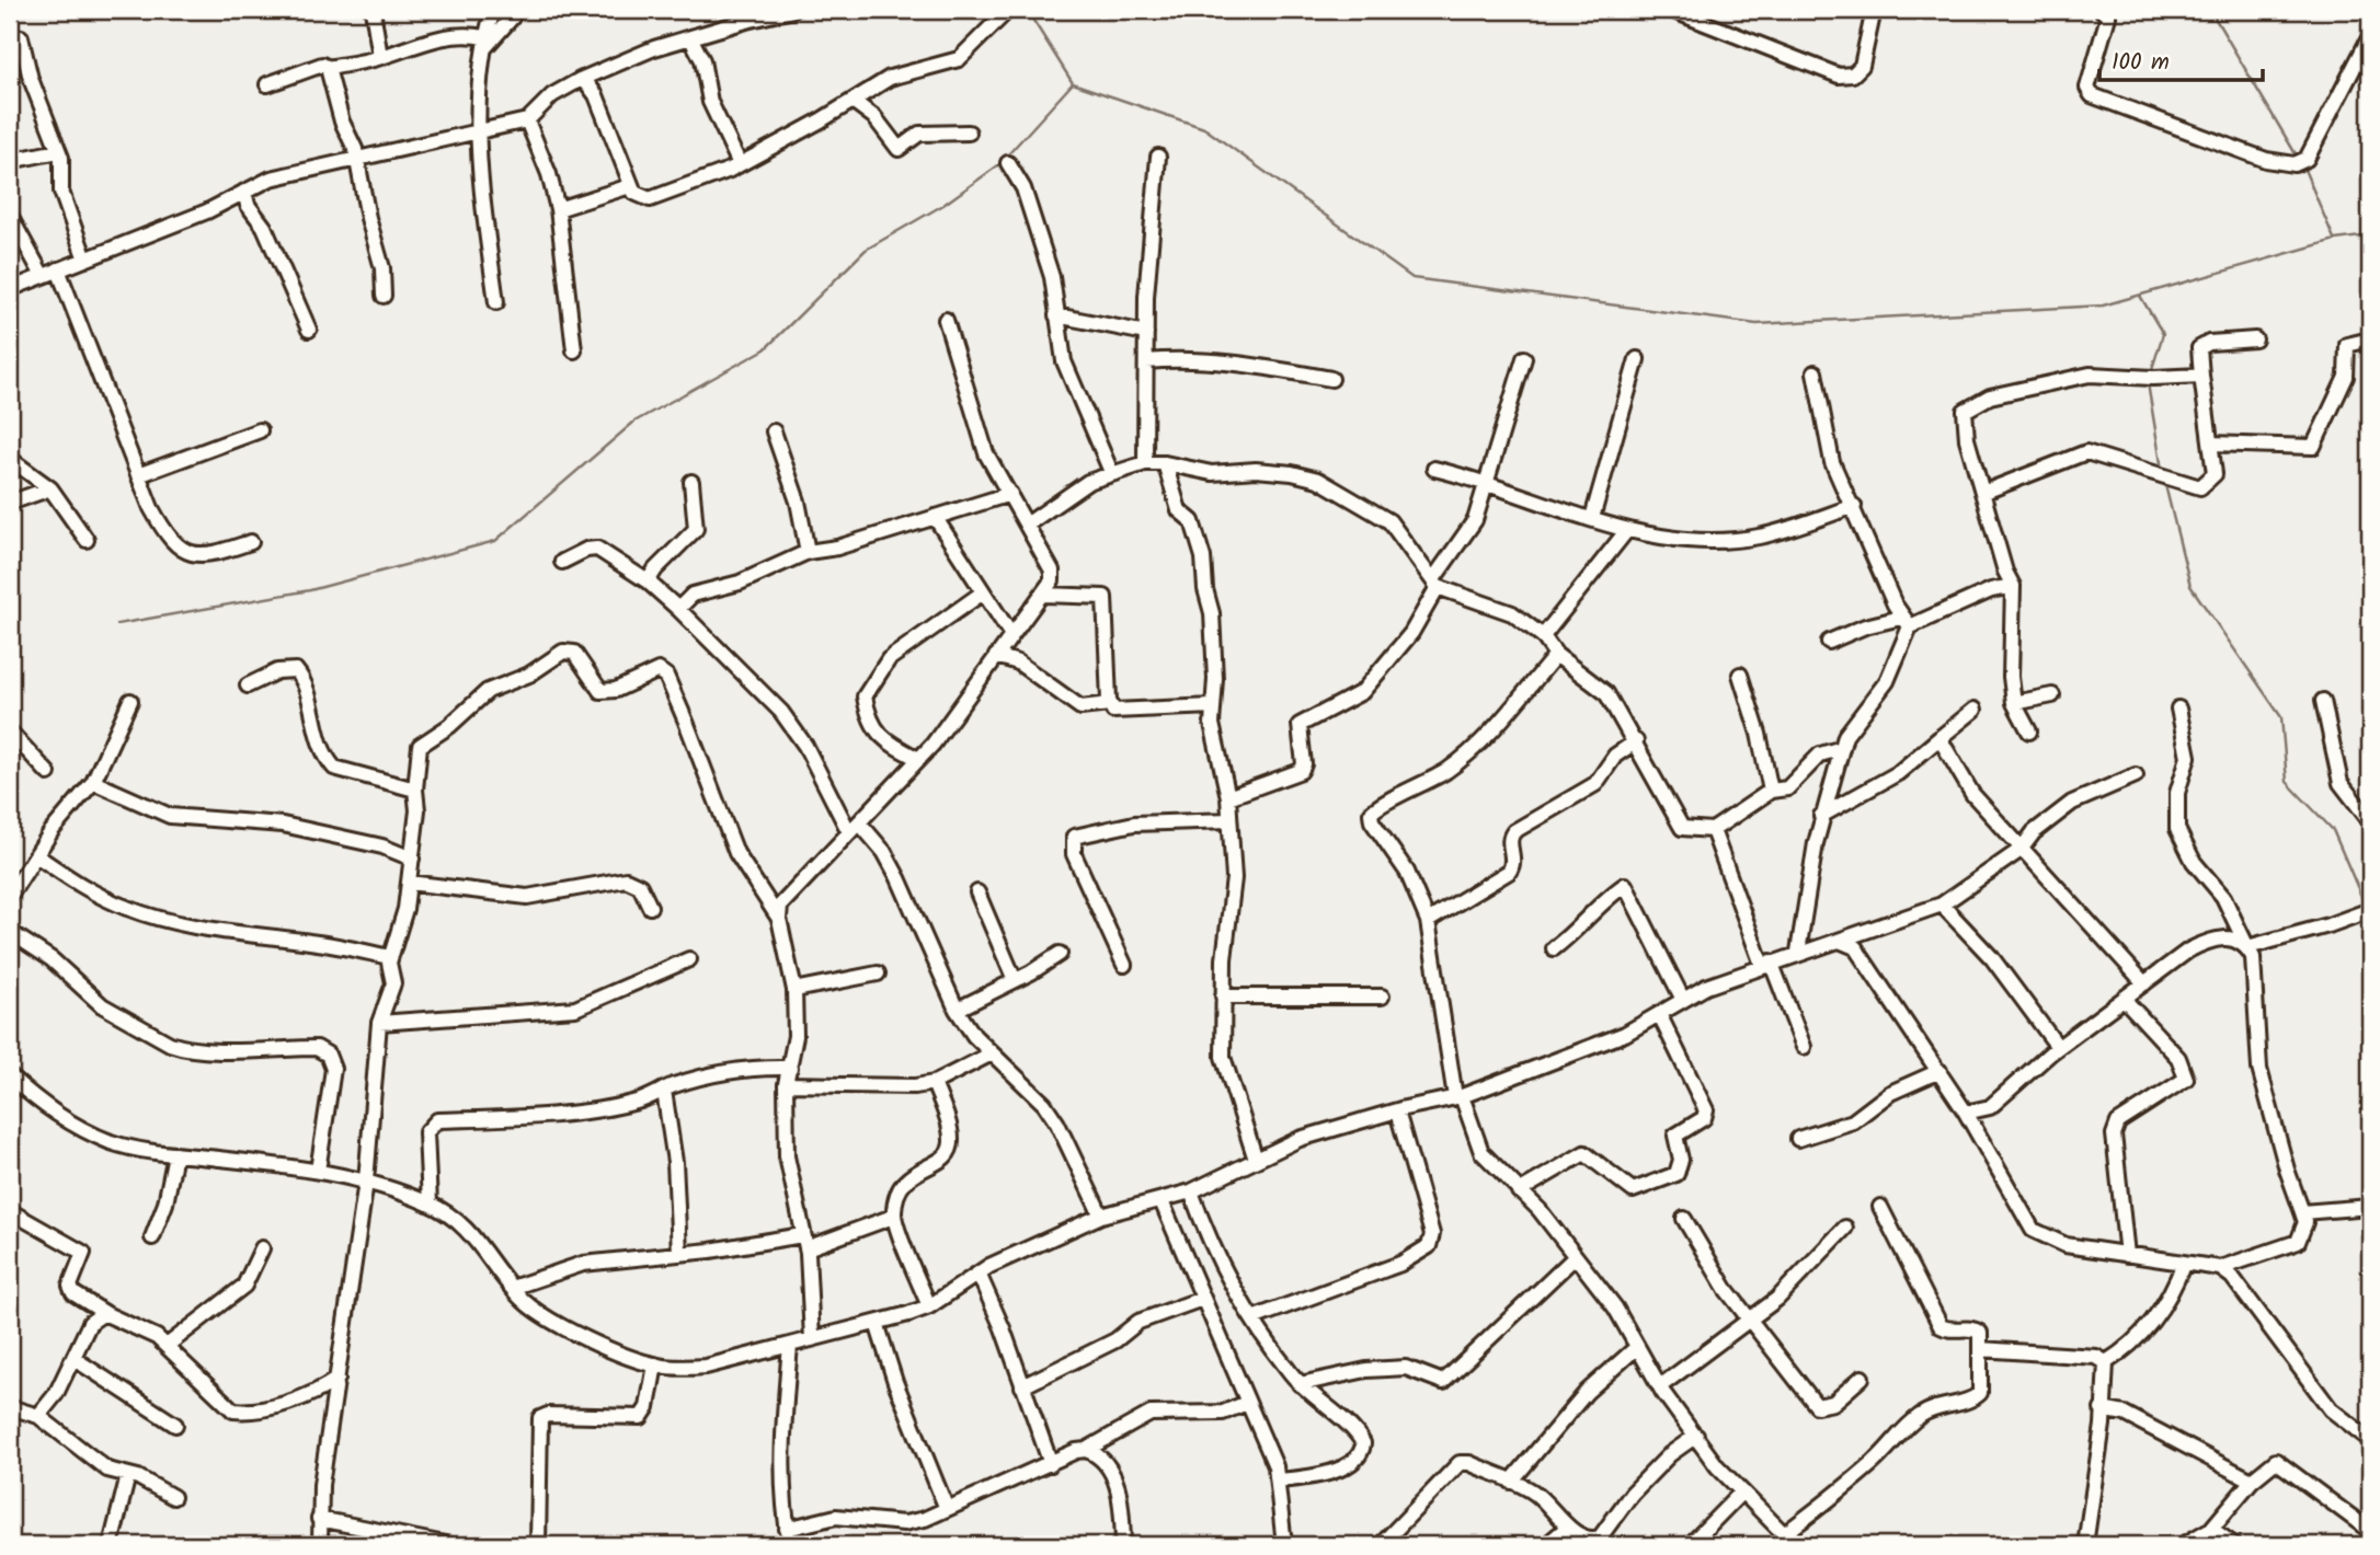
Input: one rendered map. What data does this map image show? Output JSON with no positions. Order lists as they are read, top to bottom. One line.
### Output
{"scale_bar":"100 m"}
